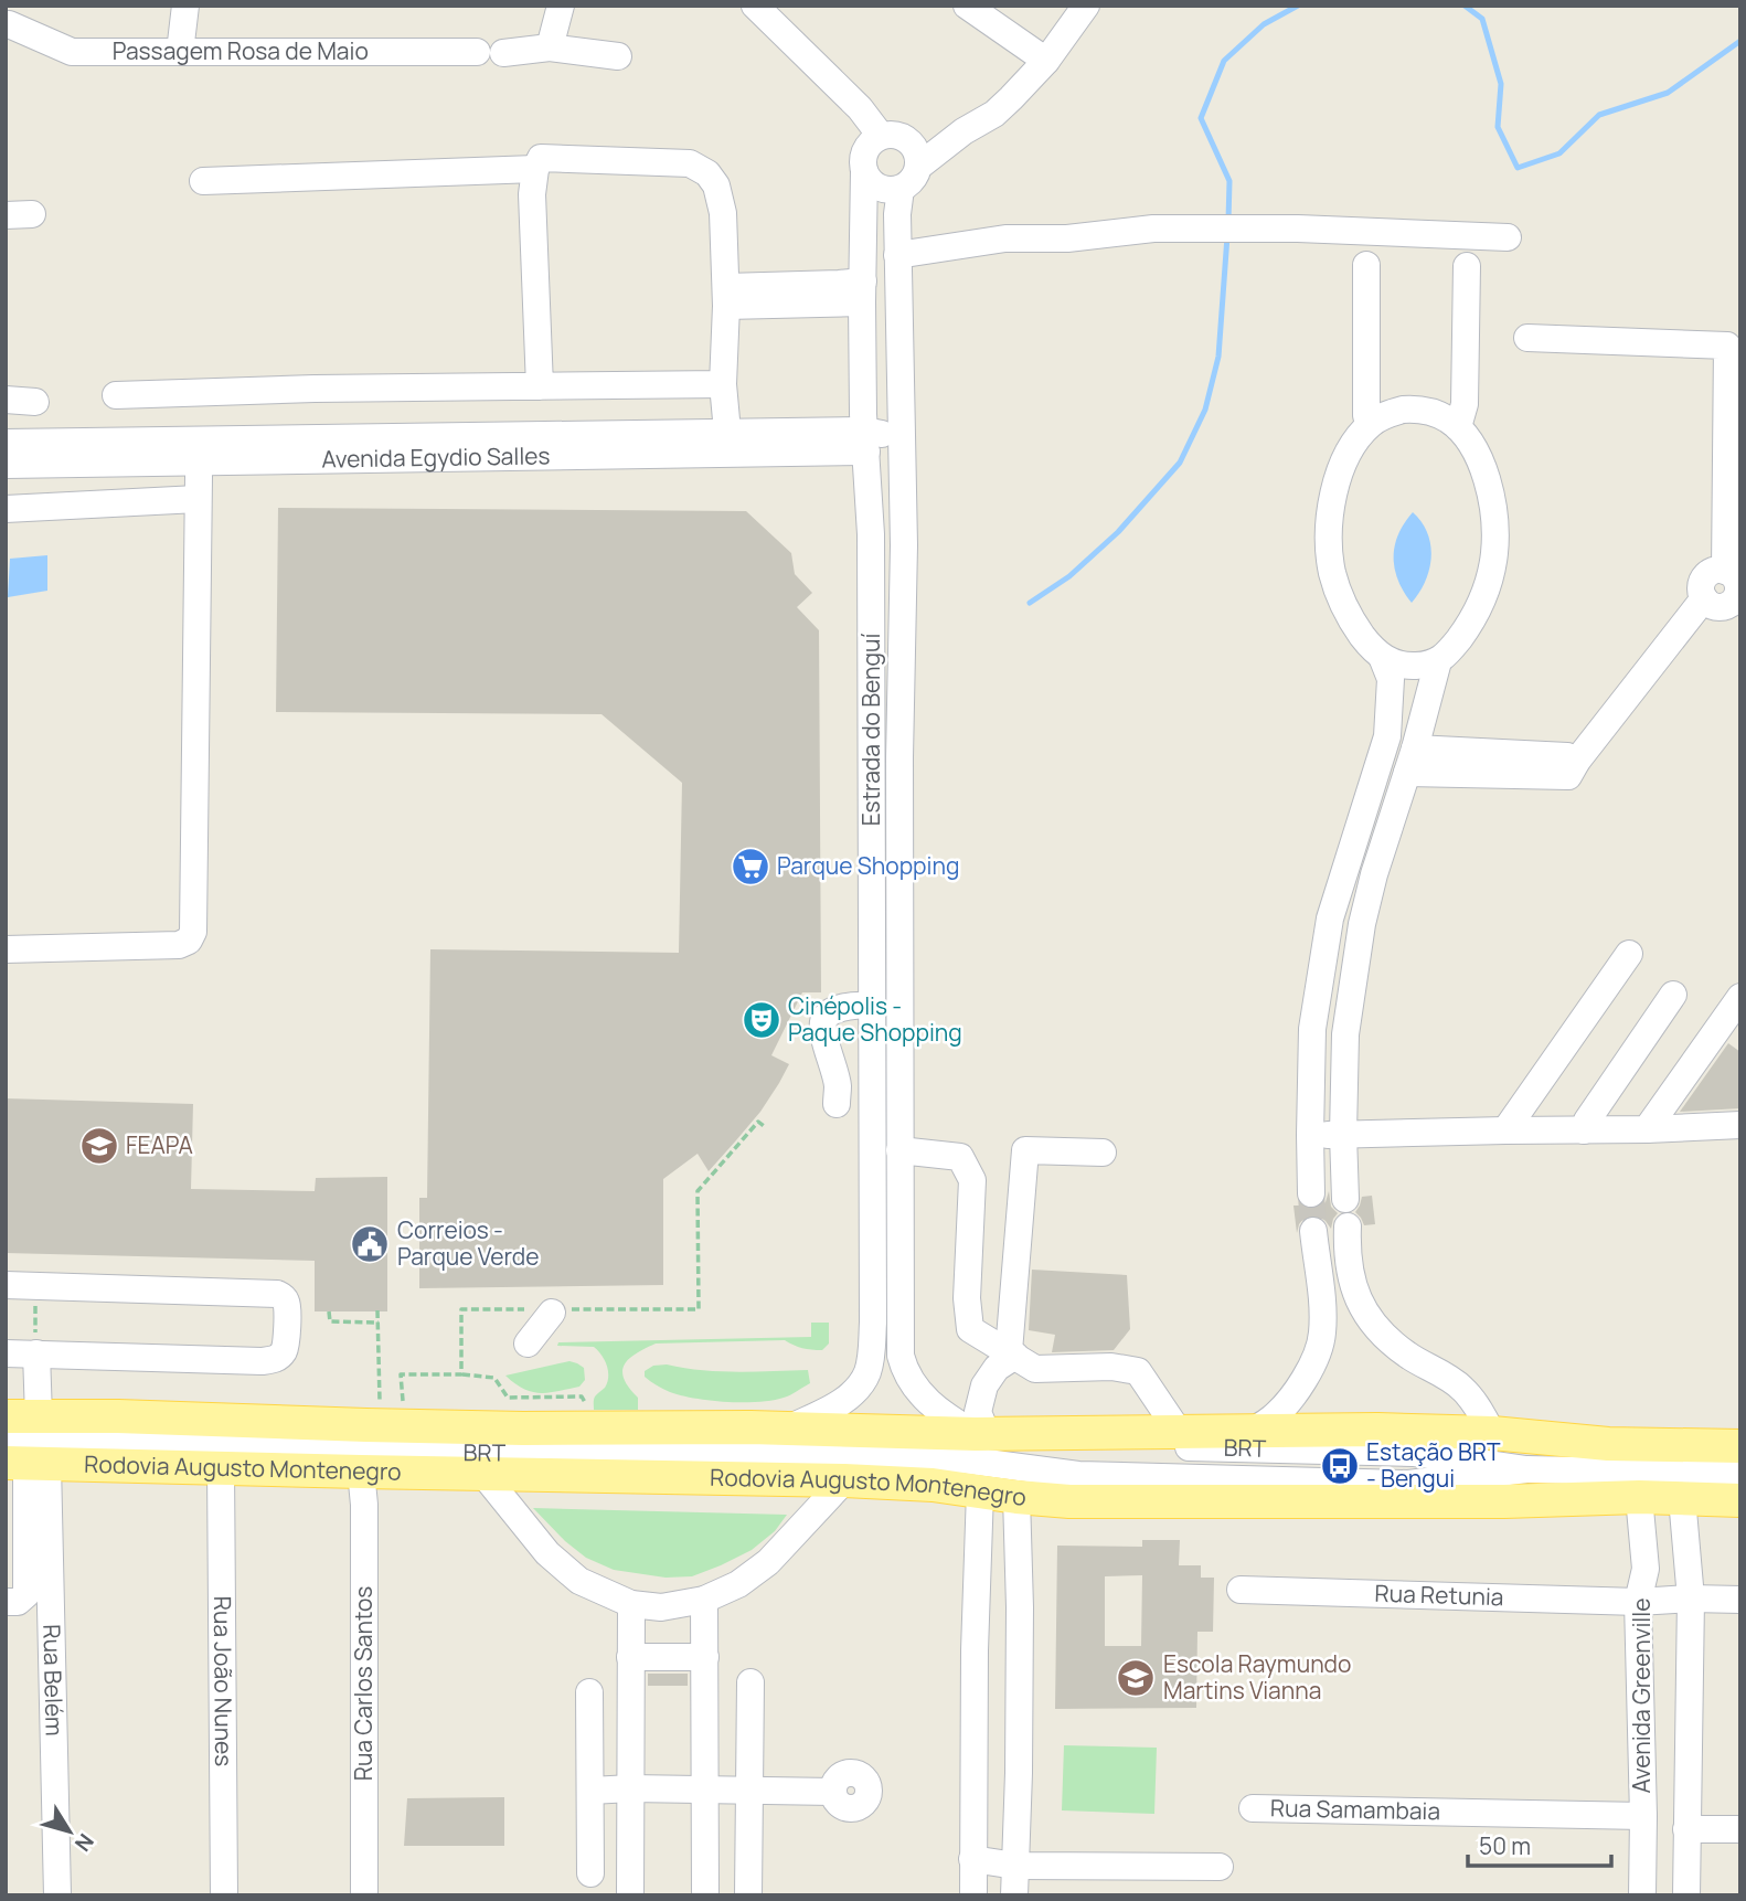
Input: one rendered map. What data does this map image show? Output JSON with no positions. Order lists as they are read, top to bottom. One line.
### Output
{"streets":{"main road":["Rodovia Augusto Montenegro"],"street":["Passagem Rosa de Maio","Avenida Egydio Salles","Estrada do Benguí","BRT","Rua Retunia","Rua Belém","Rua João Nunes","Rua Carlos Santos","Avenida Greenville","Rua Samambaia"]},"crossings":[["Avenida Egydio Salles","Estrada do Benguí"],["Estrada do Benguí","BRT"],["Estrada do Benguí","Rodovia Augusto Montenegro"],["BRT","Rodovia Augusto Montenegro"],["Rodovia Augusto Montenegro","Rua Belém"],["Rodovia Augusto Montenegro","Rua João Nunes"],["Rodovia Augusto Montenegro","Rua Carlos Santos"],["Rodovia Augusto Montenegro","Avenida Greenville"],["Rua Retunia","Avenida Greenville"],["Avenida Greenville","Rua Samambaia"]],"places":{"supermarket":["Parque Shopping"],"theatre":["Cinépolis - Paque Shopping"],"school or university":["FEAPA","Escola Raymundo Martins Vianna"],"public building":["Correios - Parque Verde"],"bus stop":["Estação BRT - Bengui"]},"scale_bar":"50 m","north":"bottom right"}
